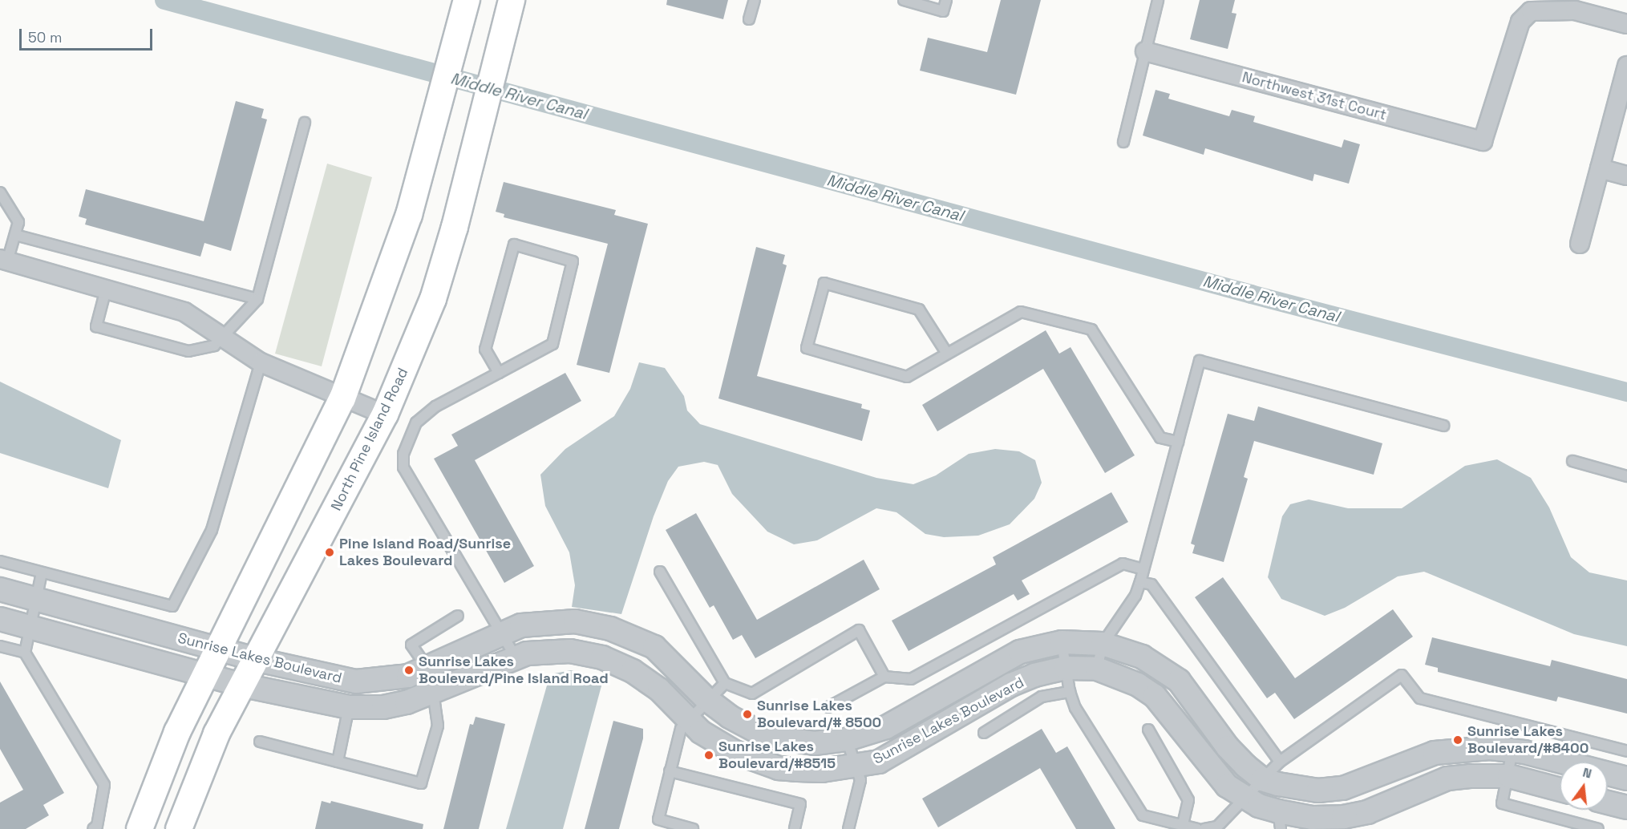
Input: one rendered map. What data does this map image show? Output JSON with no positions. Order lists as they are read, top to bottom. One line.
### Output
{"streets":{"main road":["North Pine Island Road"],"street":["Northwest 31st Court","Sunrise Lakes Boulevard"]},"crossings":[["North Pine Island Road","Sunrise Lakes Boulevard"]],"water":["Middle River Canal"],"places":["Pine Island Road/Sunrise Lakes Boulevard","Sunrise Lakes Boulevard/Pine Island Road","Sunrise Lakes Boulevard/# 8500","Sunrise Lakes Boulevard/#8400","Sunrise Lakes Boulevard/#8515"],"scale_bar":"50 m","north":"top"}
